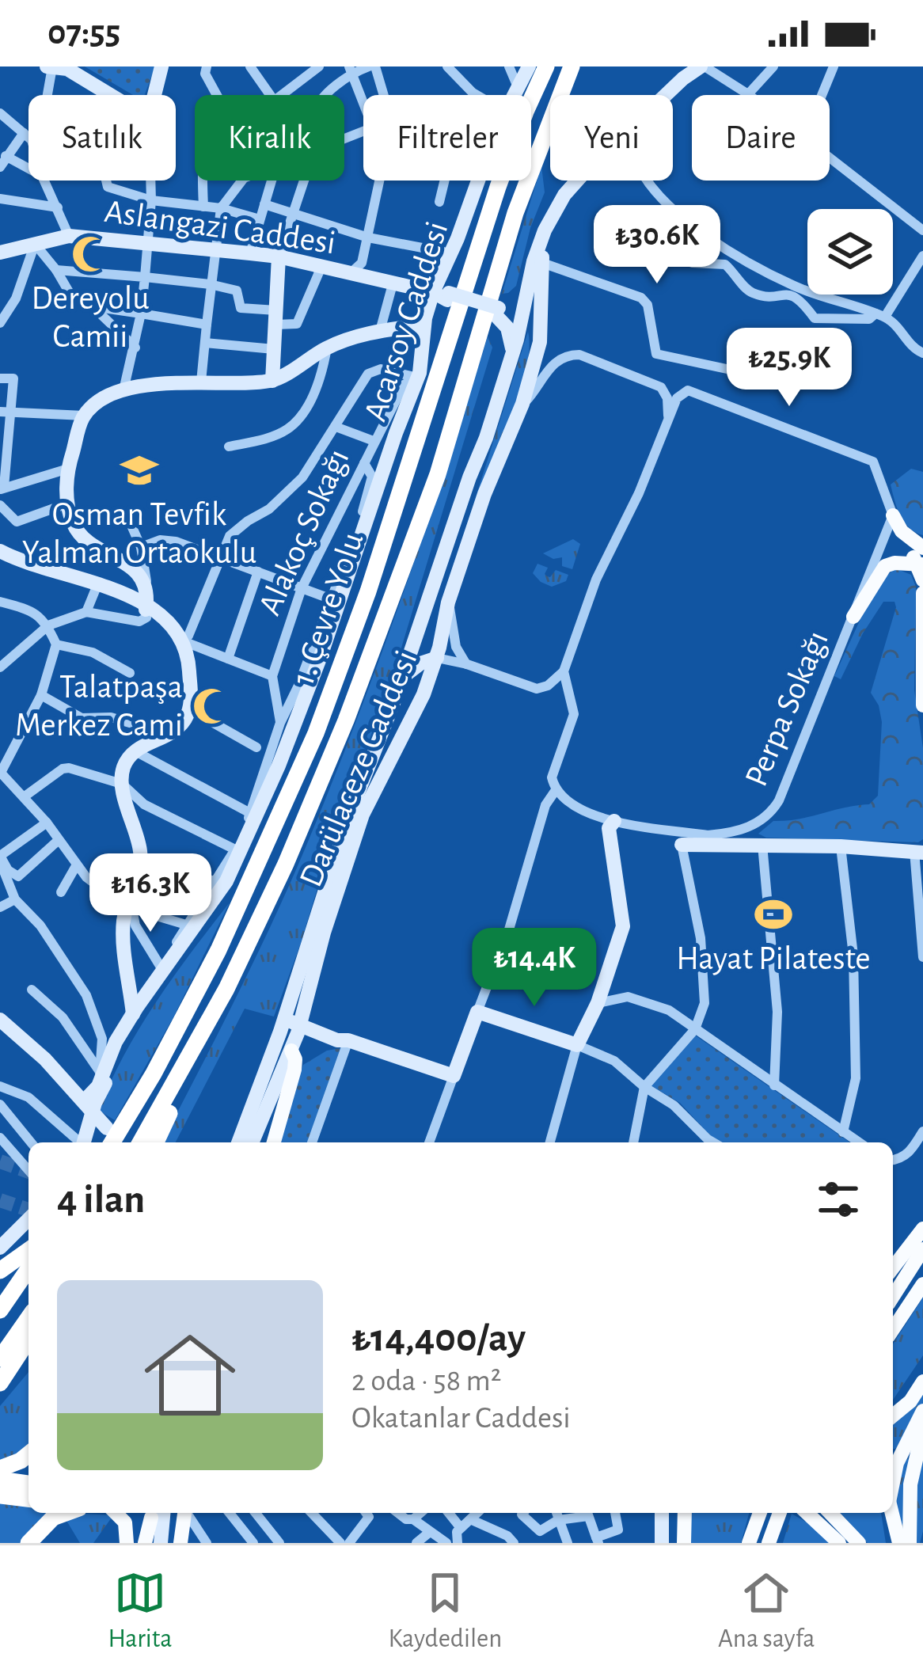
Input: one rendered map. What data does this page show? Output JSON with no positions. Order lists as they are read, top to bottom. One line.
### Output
{"streets":{"highway":["1. Çevre Yolu"],"main road":["Aslangazi Caddesi","Acarsoy Caddesi","Darülaceze Caddesi"],"street":["Alakoç Sokağı","Perpa Sokağı"]},"crossings":[["Aslangazi Caddesi","Acarsoy Caddesi"],["Aslangazi Caddesi","Darülaceze Caddesi"],["Acarsoy Caddesi","Alakoç Sokağı"]],"places":{"mosque":["Dereyolu Camii","Talatpaşa Merkez Cami"],"school or university":["Osman Tevfik Yalman Ortaokulu"],"sports":["Hayat Pilateste"]},"page":{"status":"07:55","chip":["Satılık","Kiralık","Filtreler","Yeni","Daire"],"price":["₺30.6K","₺25.9K","₺16.3K","₺14.4K"],"heading":"4 ilan","list":[{"name":"₺14,400/ay","note":"2 oda · 58 m² · Okatanlar Caddesi"}],"tabs":["Harita","Kaydedilen","Ana sayfa"]}}
